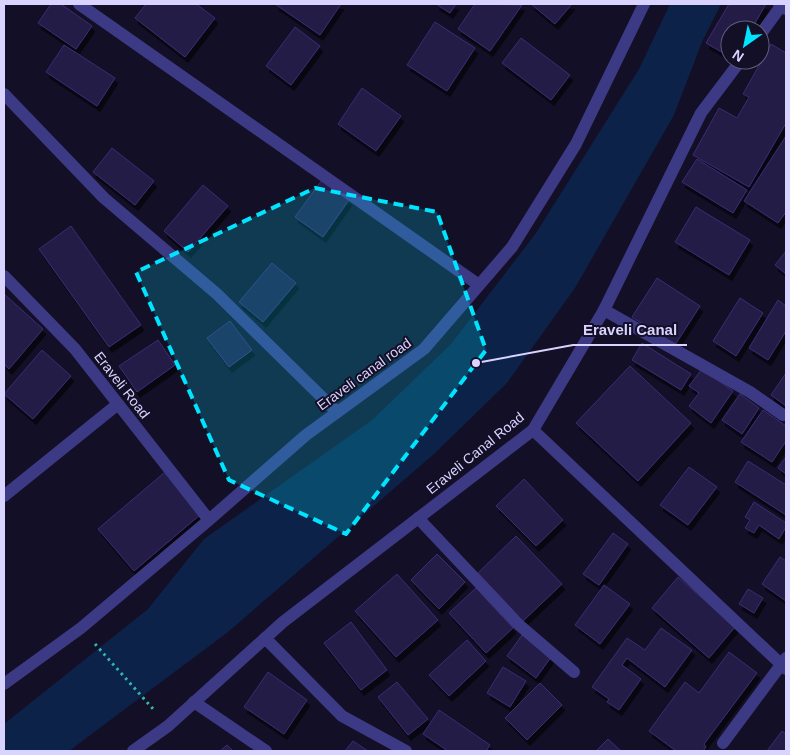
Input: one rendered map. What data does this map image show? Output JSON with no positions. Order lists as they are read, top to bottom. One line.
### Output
{"streets":{"street":["Eraveli canal road","Eraveli Road","Eraveli Canal Road"]},"crossings":[["Eraveli canal road","Eraveli Road"]],"places":["Eraveli Canal"],"north":"bottom left"}
